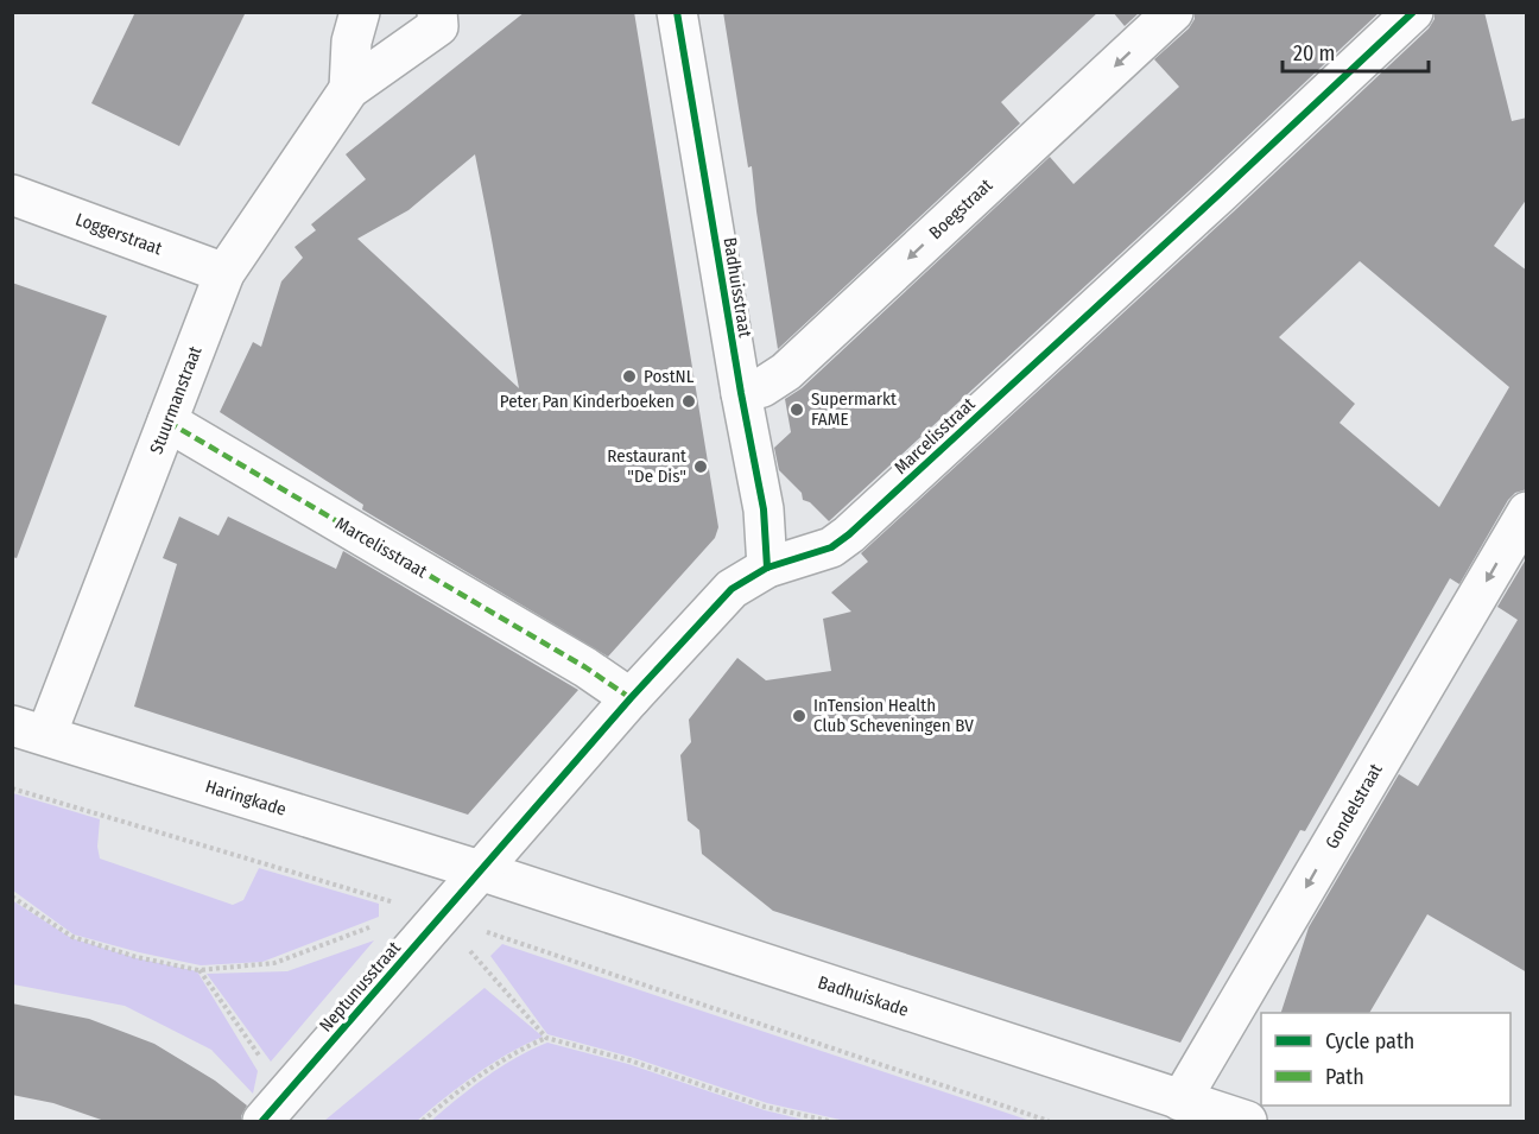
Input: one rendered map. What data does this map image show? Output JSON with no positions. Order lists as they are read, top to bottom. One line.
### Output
{"streets":{"street":["Boegstraat","Loggerstraat","Badhuisstraat","Stuurmanstraat","Marcelisstraat","Haringkade","Gondelstraat","Neptunusstraat","Badhuiskade"]},"crossings":[["Boegstraat","Badhuisstraat"],["Loggerstraat","Stuurmanstraat"],["Badhuisstraat","Marcelisstraat"],["Stuurmanstraat","Marcelisstraat"],["Stuurmanstraat","Haringkade"],["Marcelisstraat","Haringkade"],["Marcelisstraat","Neptunusstraat"],["Marcelisstraat","Badhuiskade"],["Haringkade","Neptunusstraat"],["Haringkade","Badhuiskade"],["Gondelstraat","Badhuiskade"],["Neptunusstraat","Badhuiskade"]],"one_way":["Boegstraat","Gondelstraat"],"places":["PostNL","Peter Pan Kinderboeken","Supermarkt FAME","Restaurant \"De Dis\"","InTension Health Club Scheveningen BV"],"legend":["Cycle path","Path"],"scale_bar":"20 m"}
